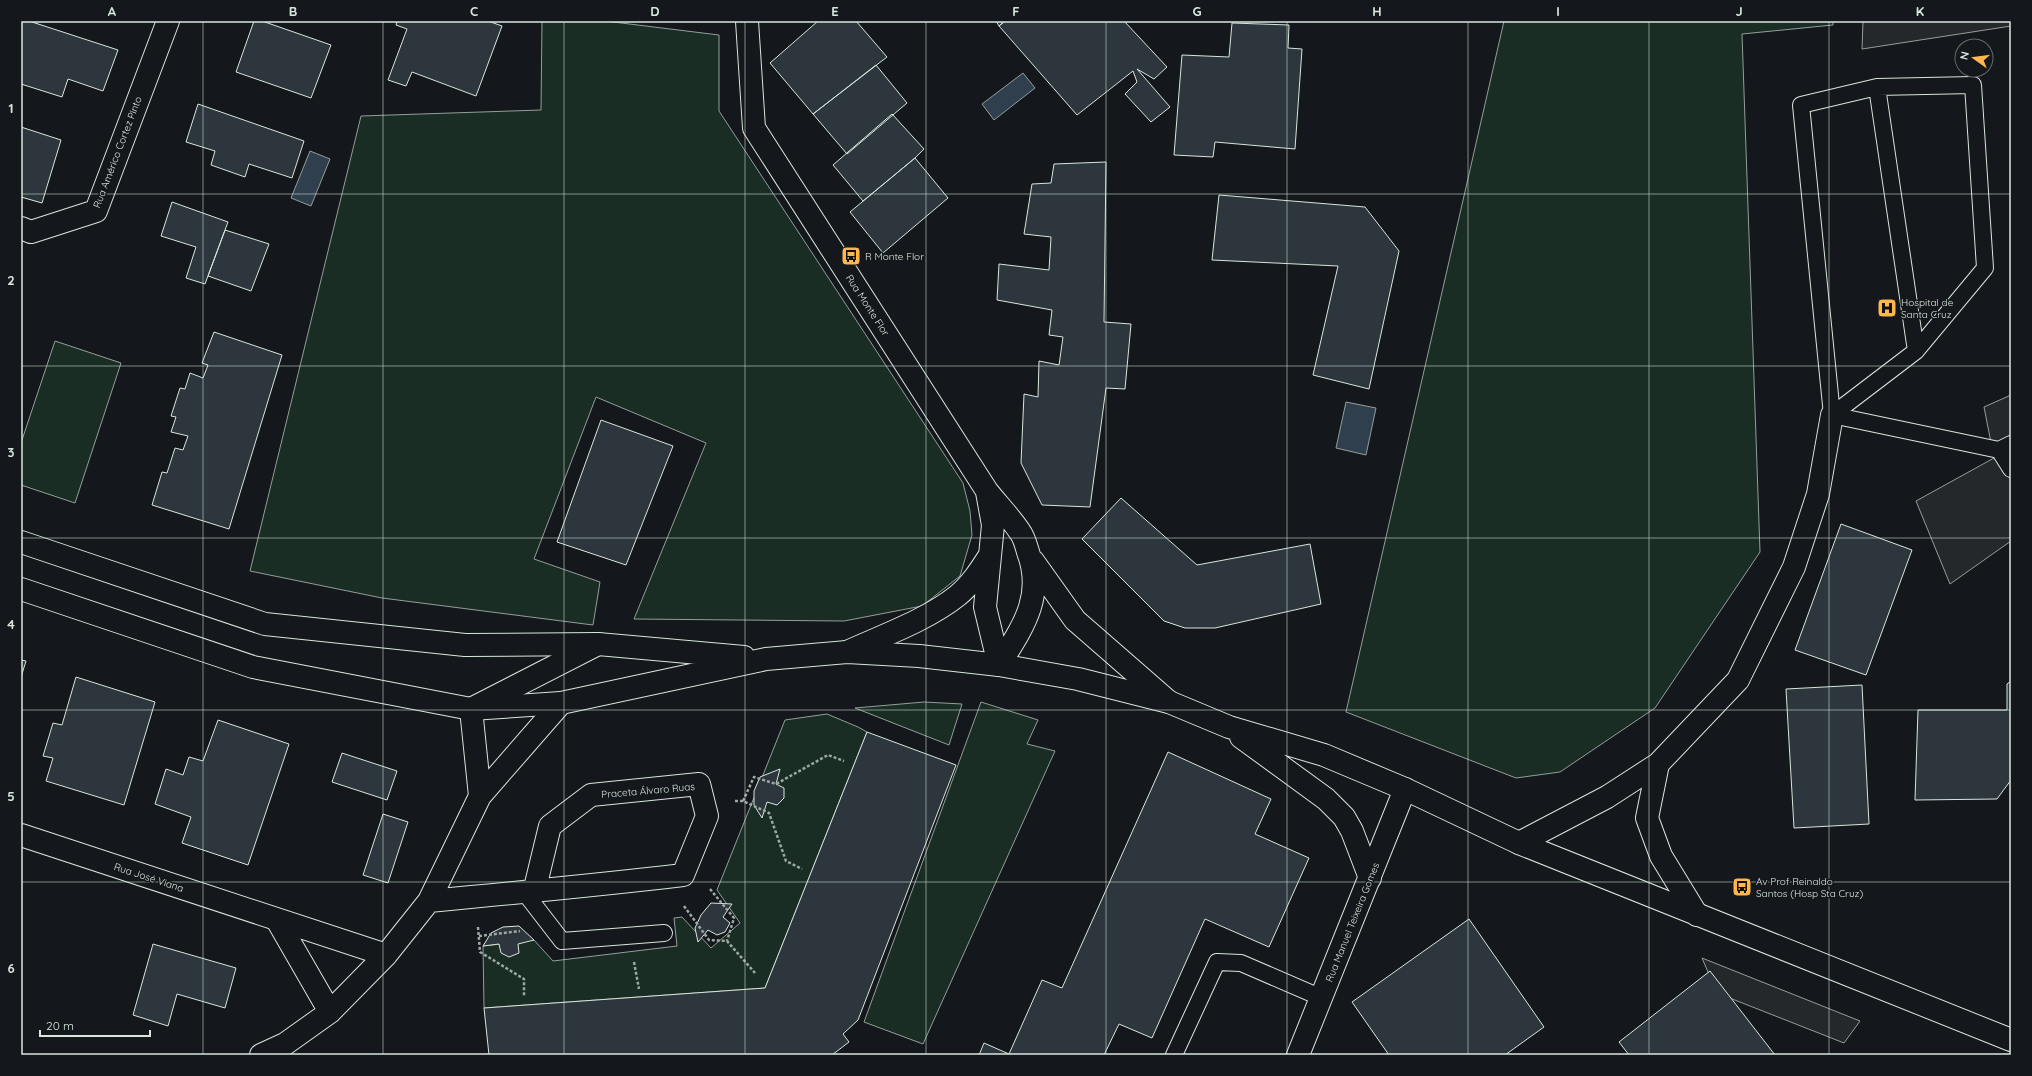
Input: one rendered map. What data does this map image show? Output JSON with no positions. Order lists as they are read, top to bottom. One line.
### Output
{"streets":{"street":["Rua Américo Cortez Pinto","Rua Monte Flor","Praceta Álvaro Ruas","Rua José Viana","Rua Manuel Teixeira Gomes"]},"places":{"bus stop":["R Monte Flor","Av Prof Reinaldo Santos (Hosp Sta Cruz)"],"hospital":["Hospital de Santa Cruz"]},"scale_bar":"20 m","north":"left","grid":{"columns":["A","B","C","D","E","F","G","H","I","J","K"],"rows":["1","2","3","4","5","6"]}}
